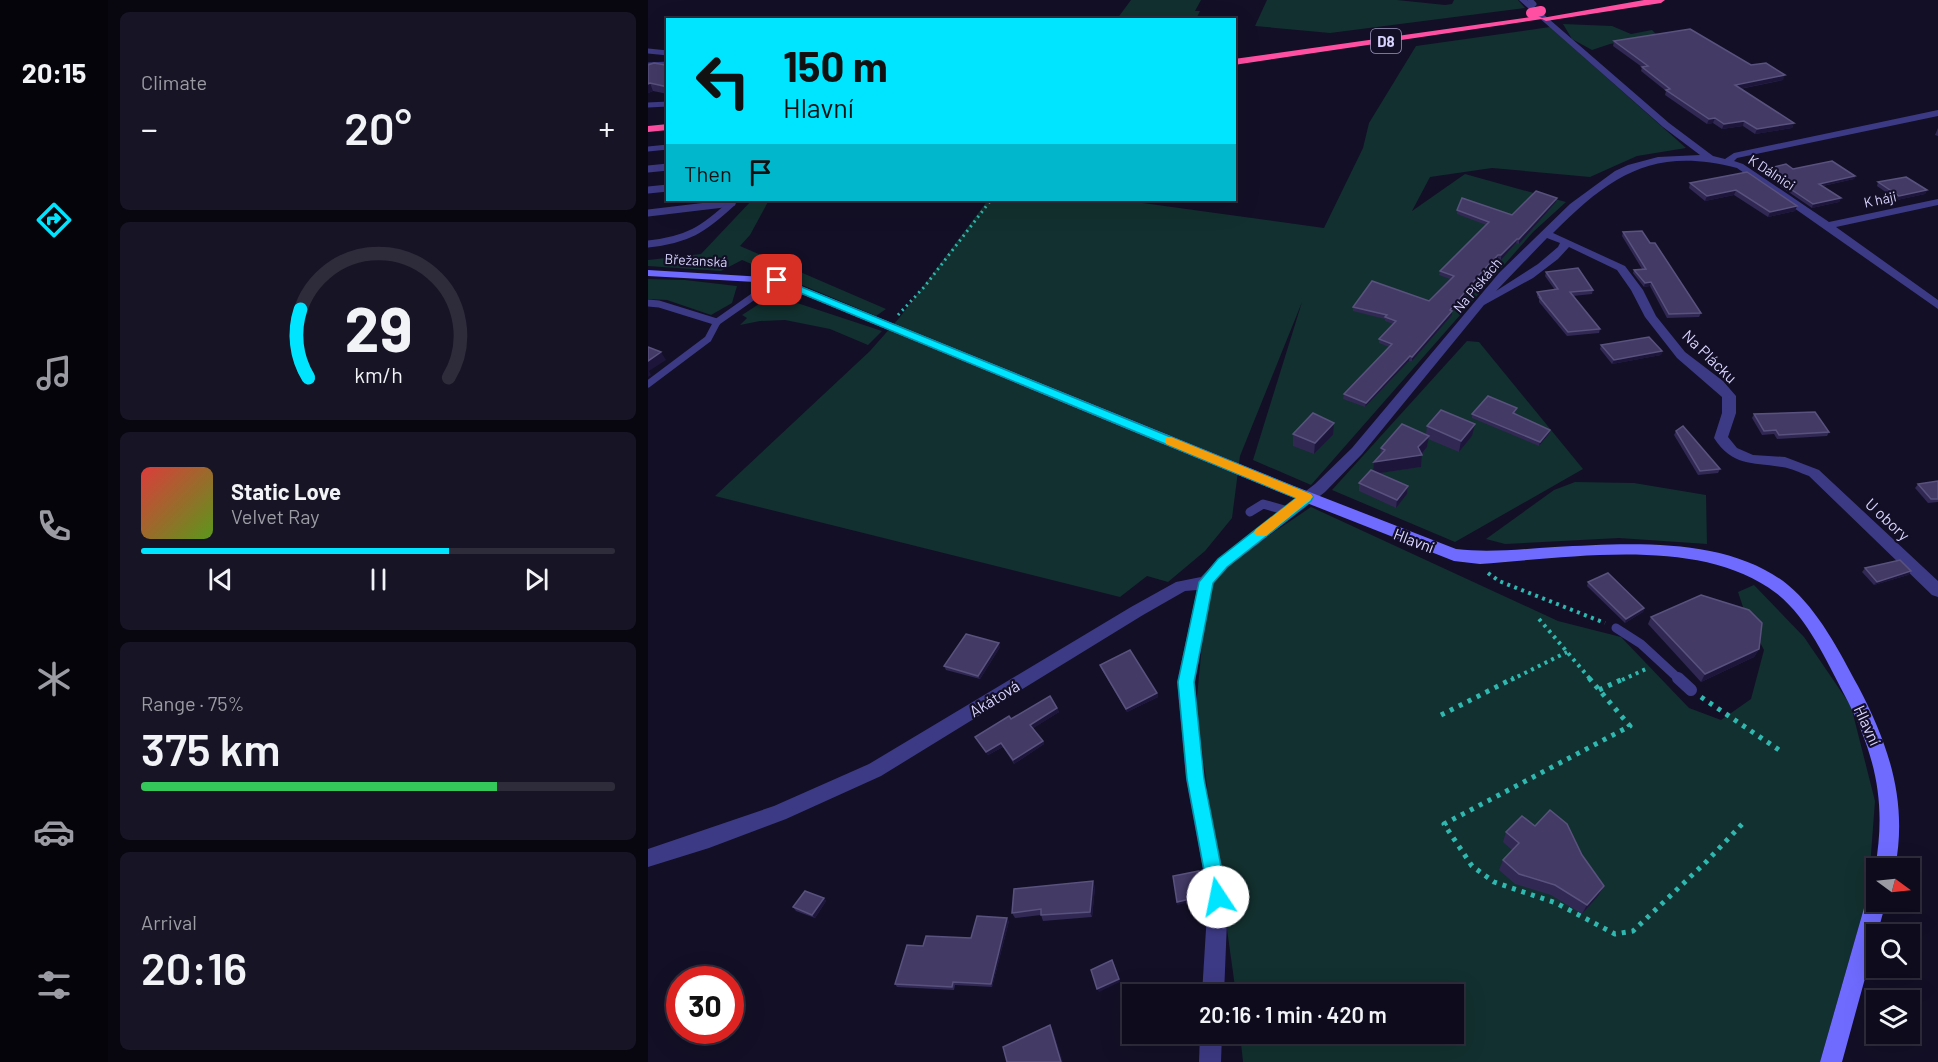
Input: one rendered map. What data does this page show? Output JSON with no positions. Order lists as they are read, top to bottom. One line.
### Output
{"streets":{"highway":["D8"],"street":["K Dálnici","K háji","Břežanská","Na Pískách","Na Plácku","U obory","Hlavní","Akátová"]},"crossings":[["D8","K Dálnici"],["K Dálnici","K háji"],["K Dálnici","Na Pískách"],["Břežanská","Hlavní"],["Na Pískách","Na Plácku"],["Na Pískách","Hlavní"],["Na Pískách","Akátová"],["Na Plácku","U obory"]],"north":"right","page":{"tabs":"20:15","tile":["Climate",["Range · 75%","375 km"],["Arrival","20:16"]],"turn":["150 m","Hlavní"],"heat":["−","20°","+"],"then":"Then","song":["Static Love","Velvet Ray"],"limit":"30","trip":"20:16 · 1 min · 420 m","gauge":["29","km/h"]}}
